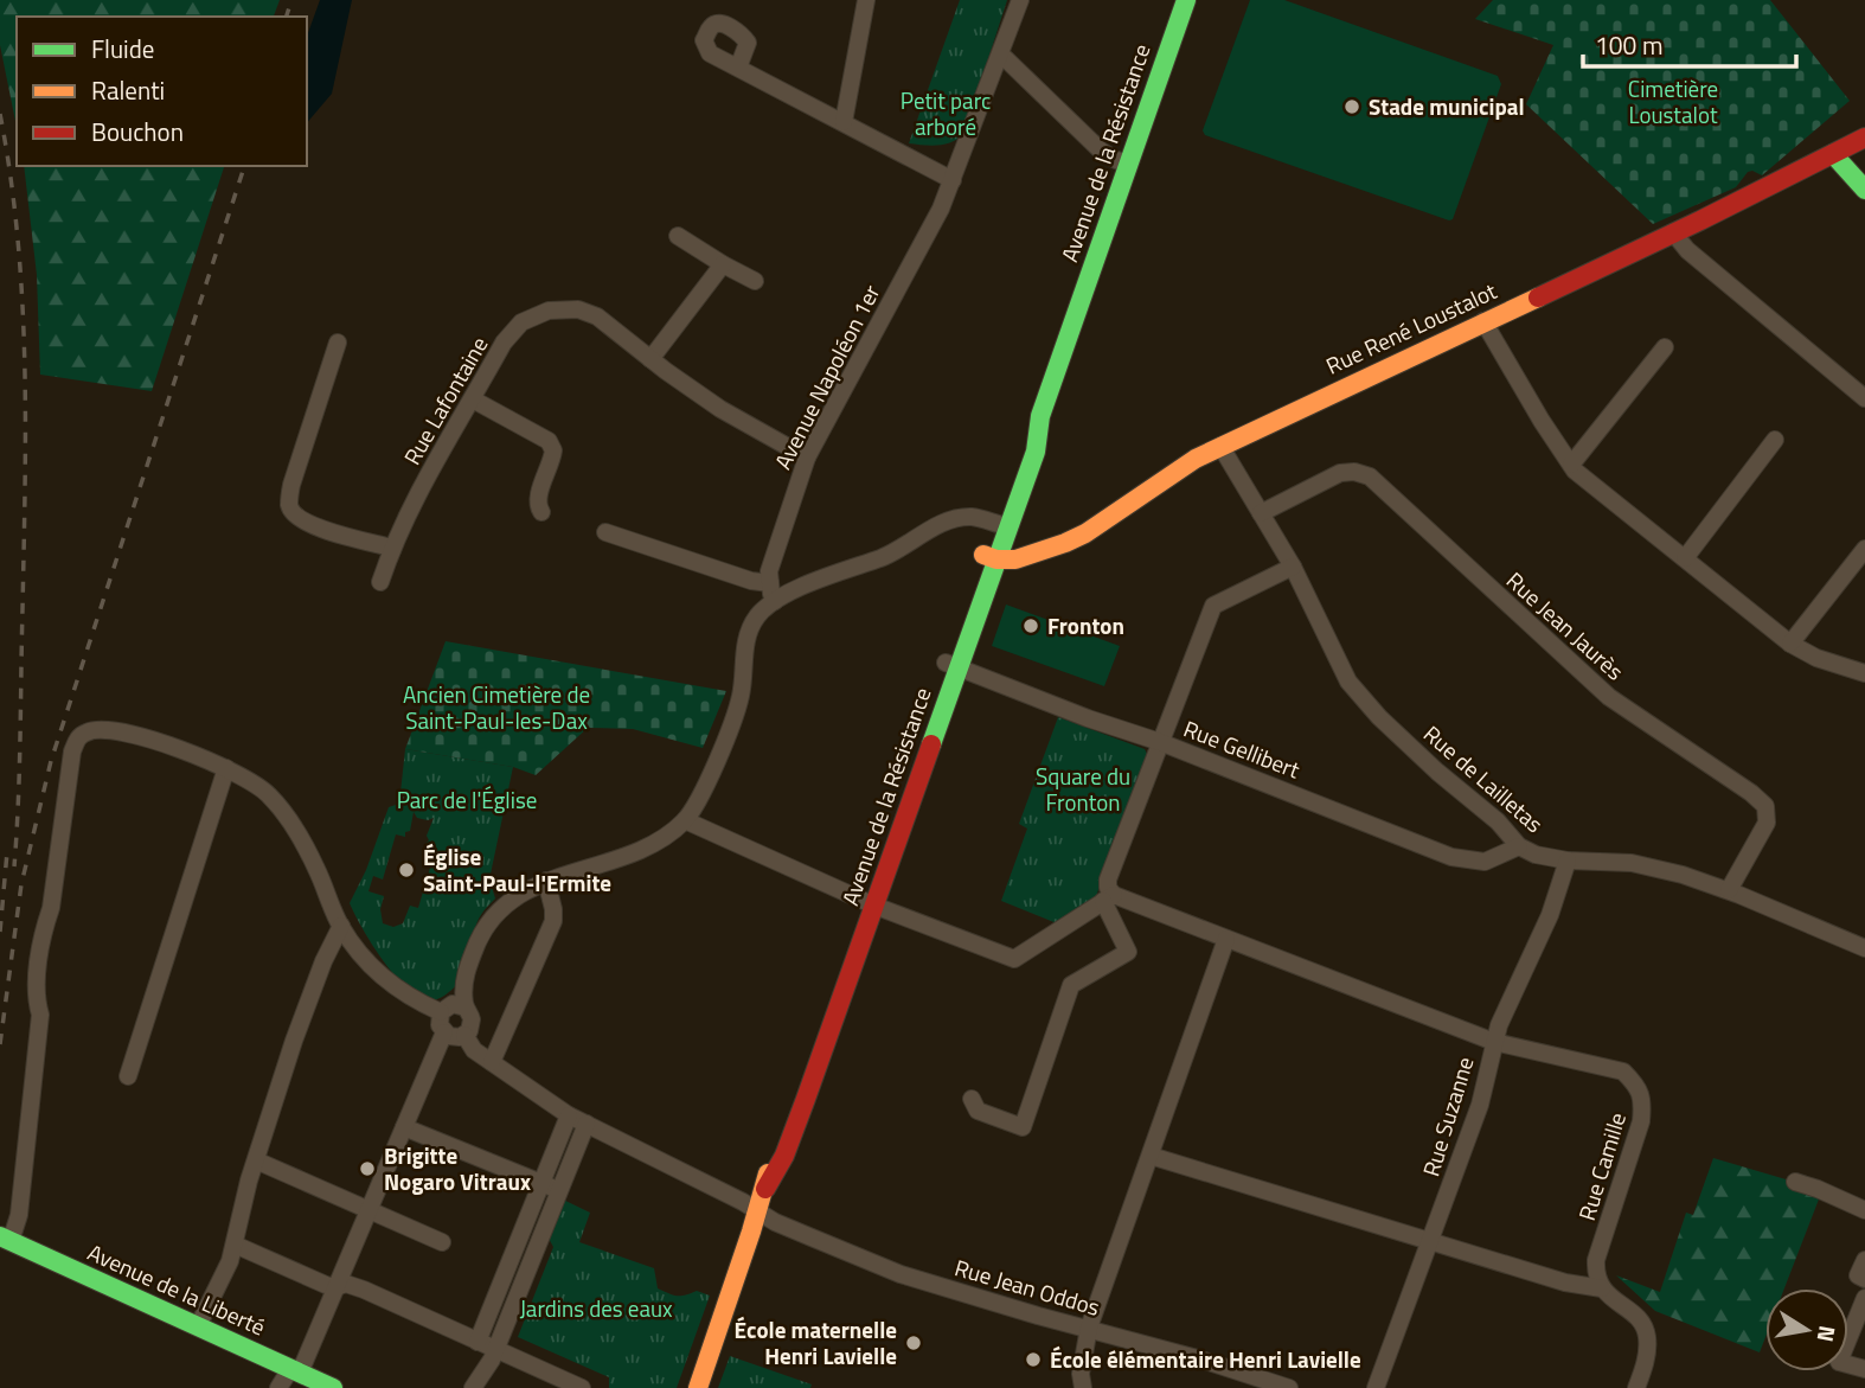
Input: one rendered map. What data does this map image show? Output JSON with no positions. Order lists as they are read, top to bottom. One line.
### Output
{"streets":{"main road":["Avenue de la Résistance","Rue René Loustalot","Avenue de la Liberté"],"street":["Avenue Napoléon 1er","Rue Lafontaine","Rue Jean Jaurès","Rue Gellibert","Rue de Lailletas","Rue Suzanne","Rue Camille","Rue Jean Oddos"]},"crossings":[["Avenue de la Résistance","Rue René Loustalot"],["Avenue de la Résistance","Rue Gellibert"],["Avenue de la Résistance","Rue Jean Oddos"],["Rue René Loustalot","Rue de Lailletas"],["Avenue Napoléon 1er","Rue Lafontaine"],["Rue Jean Jaurès","Rue de Lailletas"],["Rue Gellibert","Rue de Lailletas"],["Rue de Lailletas","Rue Suzanne"],["Rue Suzanne","Rue Camille"]],"parks":["Cimetière Loustalot","Petit parc arboré","Ancien Cimetière de Saint-Paul-les-Dax","Square du Fronton","Parc de l'Église","Jardins des eaux"],"places":["Stade municipal","Fronton","Église Saint-Paul-l'Ermite","Brigitte Nogaro Vitraux","École maternelle Henri Lavielle","École élémentaire Henri Lavielle"],"legend":["Fluide","Ralenti","Bouchon"],"scale_bar":"100 m","north":"right"}
